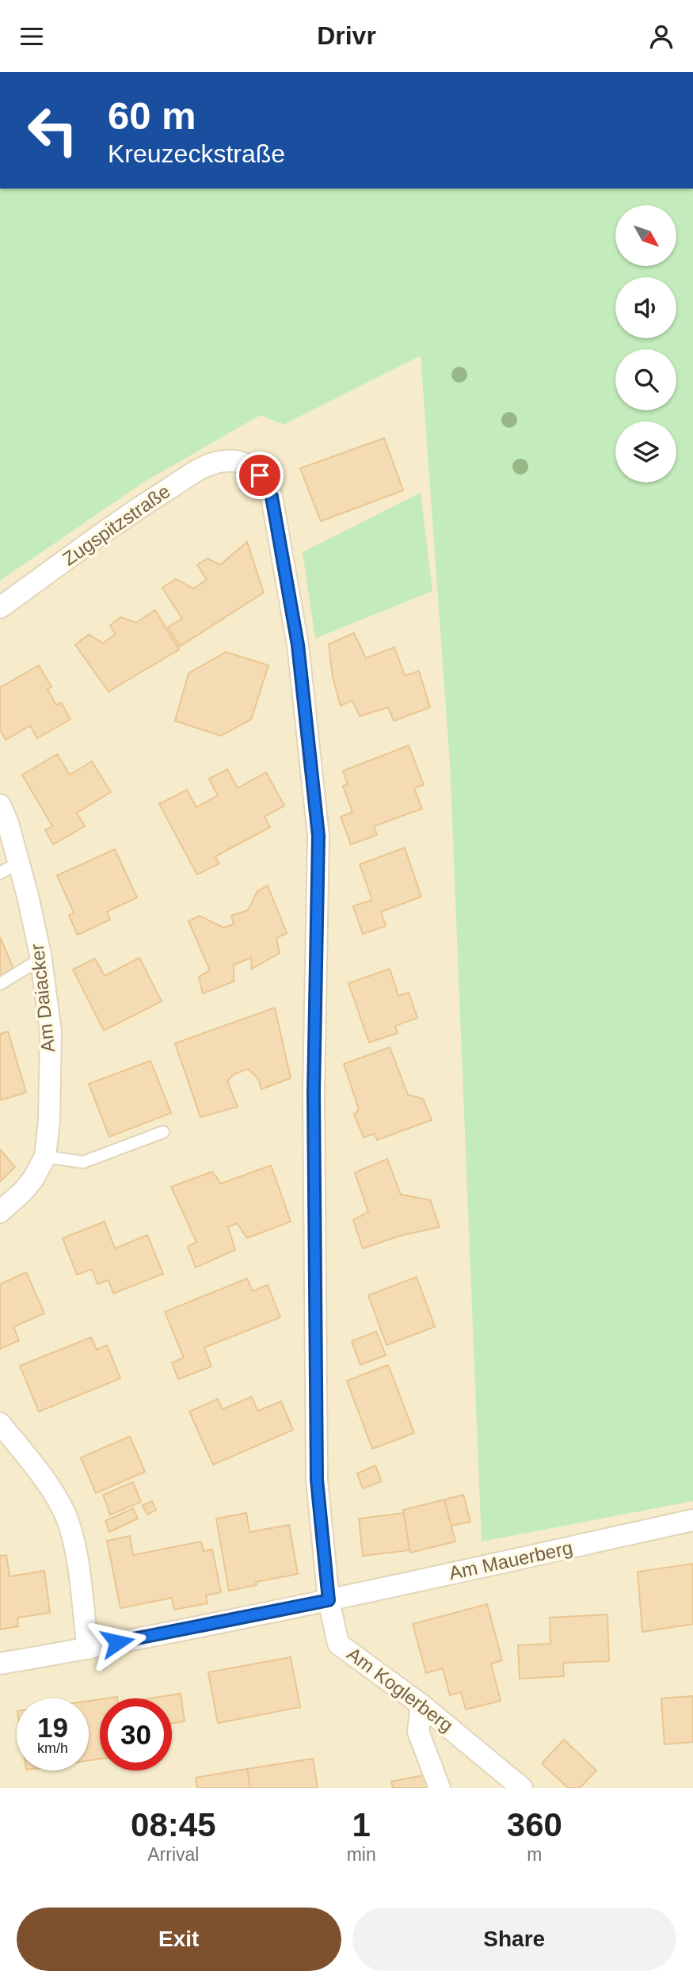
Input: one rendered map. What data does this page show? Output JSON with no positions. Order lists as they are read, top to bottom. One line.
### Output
{"streets":{"street":["Zugspitzstraße","Am Daiacker","Am Mauerberg","Am Koglerberg"]},"crossings":[["Zugspitzstraße","Am Koglerberg"],["Am Mauerberg","Am Koglerberg"]],"north":"bottom right","page":{"header":"Drivr","turn":["60 m","Kreuzeckstraße"],"speed":"19 km/h","limit":"30","eta":["08:45","Arrival","1","min","360","m"],"buttons":["Exit","Share"]}}
